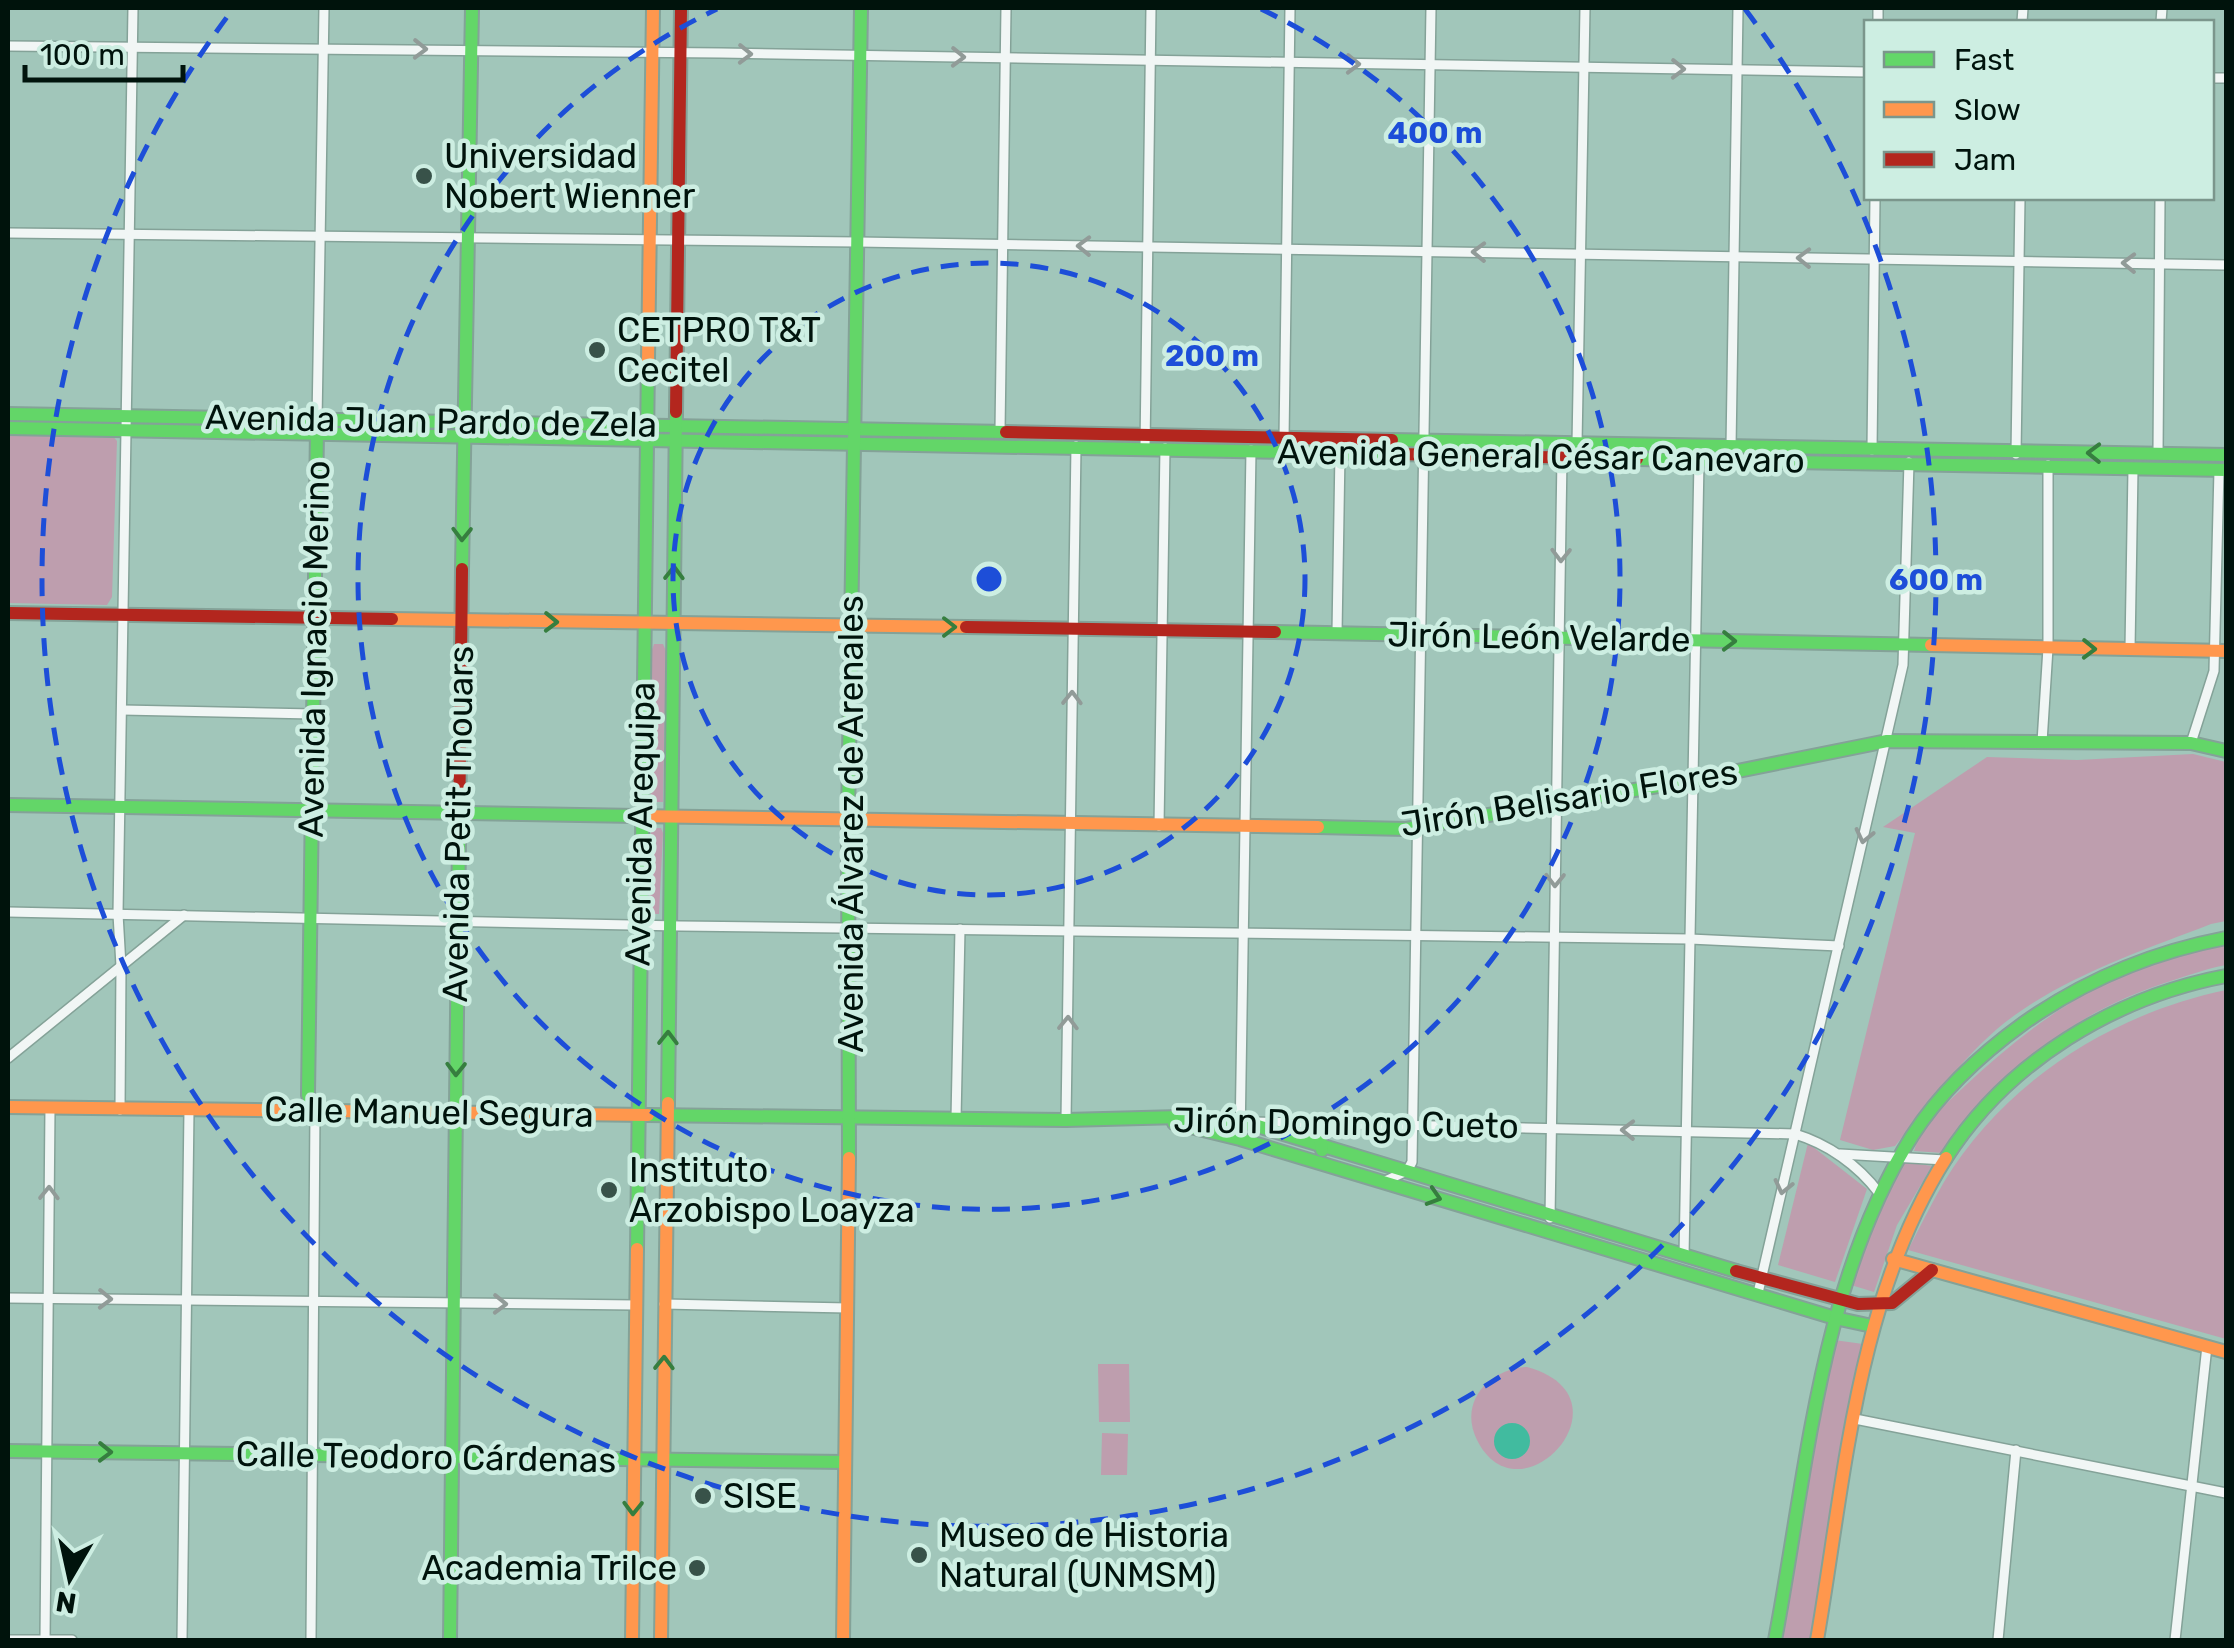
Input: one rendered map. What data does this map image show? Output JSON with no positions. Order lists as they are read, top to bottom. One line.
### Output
{"streets":{"main road":["Avenida Juan Pardo de Zela","Avenida General César Canevaro","Jirón León Velarde","Avenida Ignacio Merino","Jirón Belisario Flores","Avenida Petit Thouars","Avenida Arequipa","Avenida Álvarez de Arenales","Calle Manuel Segura","Jirón Domingo Cueto","Calle Teodoro Cárdenas"]},"crossings":[["Avenida Juan Pardo de Zela","Avenida General César Canevaro"],["Avenida Juan Pardo de Zela","Avenida Ignacio Merino"],["Avenida Juan Pardo de Zela","Avenida Petit Thouars"],["Avenida Juan Pardo de Zela","Avenida Arequipa"],["Avenida Juan Pardo de Zela","Avenida Álvarez de Arenales"],["Avenida General César Canevaro","Avenida Álvarez de Arenales"],["Jirón León Velarde","Avenida Ignacio Merino"],["Jirón León Velarde","Avenida Petit Thouars"],["Jirón León Velarde","Avenida Arequipa"],["Jirón León Velarde","Avenida Álvarez de Arenales"],["Avenida Ignacio Merino","Jirón Belisario Flores"],["Avenida Ignacio Merino","Calle Manuel Segura"],["Jirón Belisario Flores","Avenida Petit Thouars"],["Jirón Belisario Flores","Avenida Arequipa"],["Jirón Belisario Flores","Avenida Álvarez de Arenales"],["Avenida Petit Thouars","Calle Manuel Segura"],["Avenida Petit Thouars","Calle Teodoro Cárdenas"],["Avenida Arequipa","Calle Manuel Segura"],["Avenida Arequipa","Calle Teodoro Cárdenas"],["Avenida Álvarez de Arenales","Calle Manuel Segura"],["Avenida Álvarez de Arenales","Jirón Domingo Cueto"],["Avenida Álvarez de Arenales","Calle Teodoro Cárdenas"],["Calle Manuel Segura","Jirón Domingo Cueto"]],"places":["Universidad Nobert Wienner","CETPRO T&T Cecitel","Instituto Arzobispo Loayza","SISE","Museo de Historia Natural (UNMSM)","Academia Trilce"],"legend":["Fast","Slow","Jam"],"scale_bar":"100 m","north":"bottom","rings":["400 m","200 m","600 m"]}
